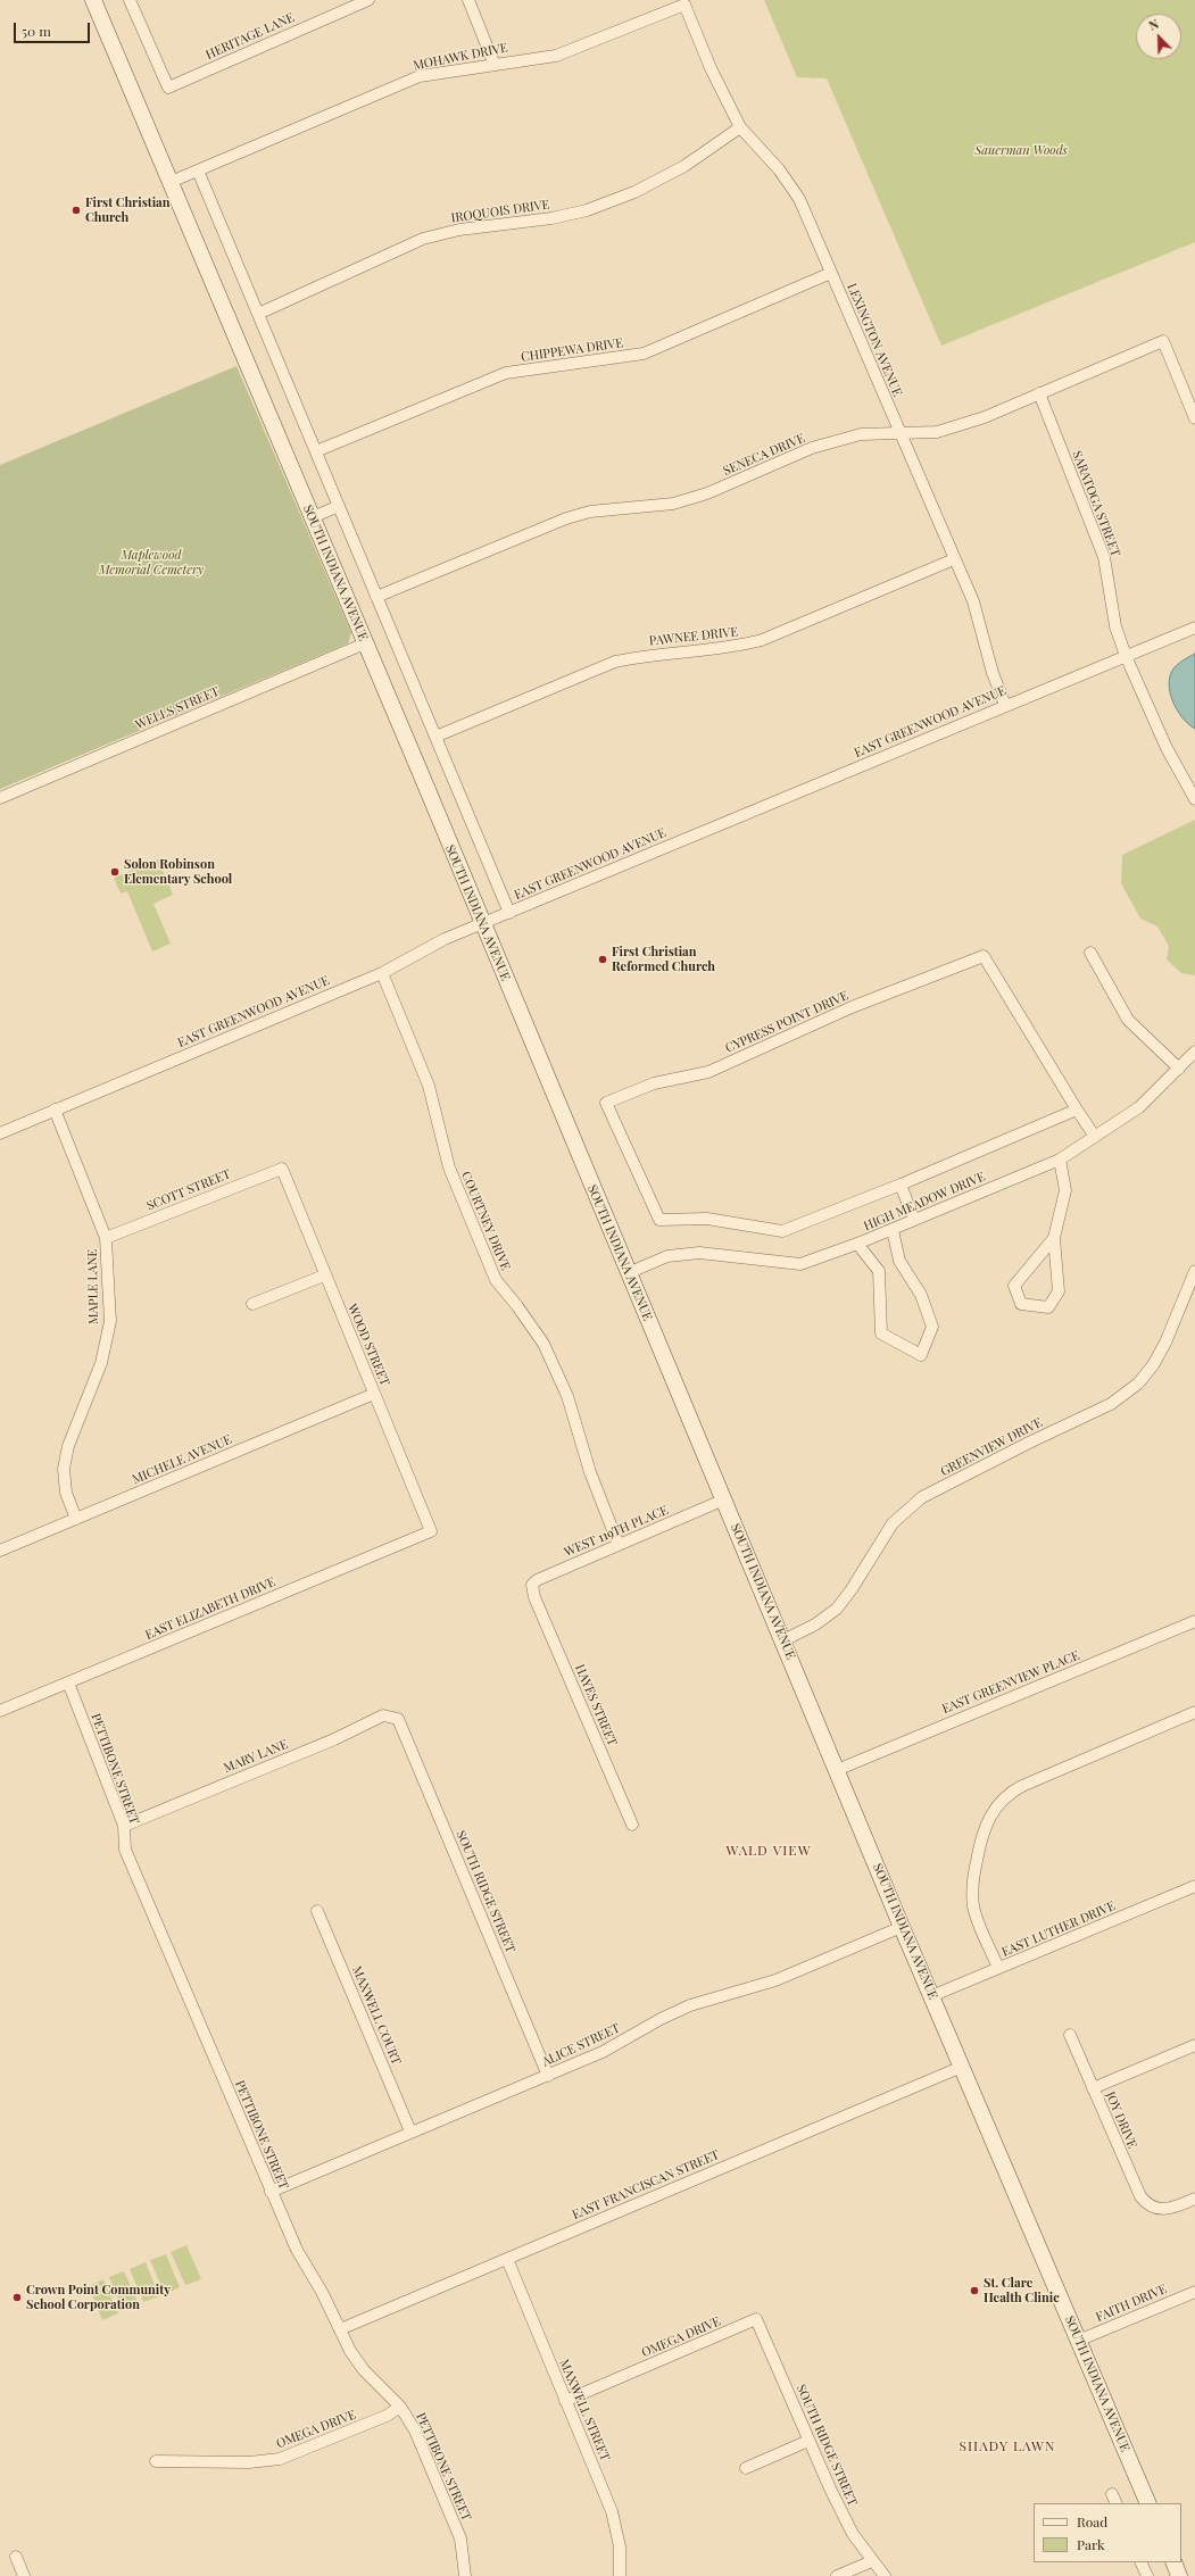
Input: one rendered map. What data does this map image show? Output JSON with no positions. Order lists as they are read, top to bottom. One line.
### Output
{"streets":{"main road":["SOUTH INDIANA AVENUE"],"street":["HERITAGE LANE","MOHAWK DRIVE","IROQUOIS DRIVE","LEXINGTON AVENUE","CHIPPEWA DRIVE","SENECA DRIVE","SARATOGA STREET","PAWNEE DRIVE","WELLS STREET","EAST GREENWOOD AVENUE","CYPRESS POINT DRIVE","SCOTT STREET","HIGH MEADOW DRIVE","COURTNEY DRIVE","MAPLE LANE","WOOD STREET","GREENVIEW DRIVE","MICHELE AVENUE","WEST 119TH PLACE","EAST ELIZABETH DRIVE","EAST GREENVIEW PLACE","HAYES STREET","MARY LANE","PETTIBONE STREET","SOUTH RIDGE STREET","EAST LUTHER DRIVE","MAXWELL COURT","ALICE STREET","JOY DRIVE","EAST FRANCISCAN STREET","FAITH DRIVE","OMEGA DRIVE","MAXWELL STREET"]},"crossings":[["MOHAWK DRIVE","LEXINGTON AVENUE"],["MOHAWK DRIVE","SOUTH INDIANA AVENUE"],["IROQUOIS DRIVE","LEXINGTON AVENUE"],["LEXINGTON AVENUE","CHIPPEWA DRIVE"],["LEXINGTON AVENUE","SENECA DRIVE"],["LEXINGTON AVENUE","PAWNEE DRIVE"],["LEXINGTON AVENUE","EAST GREENWOOD AVENUE"],["SENECA DRIVE","SARATOGA STREET"],["SARATOGA STREET","EAST GREENWOOD AVENUE"],["SOUTH INDIANA AVENUE","WELLS STREET"],["SOUTH INDIANA AVENUE","EAST GREENWOOD AVENUE"],["SOUTH INDIANA AVENUE","HIGH MEADOW DRIVE"],["SOUTH INDIANA AVENUE","GREENVIEW DRIVE"],["SOUTH INDIANA AVENUE","WEST 119TH PLACE"],["SOUTH INDIANA AVENUE","EAST GREENVIEW PLACE"],["SOUTH INDIANA AVENUE","EAST LUTHER DRIVE"],["SOUTH INDIANA AVENUE","ALICE STREET"],["SOUTH INDIANA AVENUE","EAST FRANCISCAN STREET"],["SOUTH INDIANA AVENUE","FAITH DRIVE"],["EAST GREENWOOD AVENUE","COURTNEY DRIVE"],["EAST GREENWOOD AVENUE","MAPLE LANE"],["SCOTT STREET","MAPLE LANE"],["SCOTT STREET","WOOD STREET"],["COURTNEY DRIVE","WEST 119TH PLACE"],["MAPLE LANE","MICHELE AVENUE"],["WOOD STREET","MICHELE AVENUE"],["WOOD STREET","EAST ELIZABETH DRIVE"],["WEST 119TH PLACE","HAYES STREET"],["EAST ELIZABETH DRIVE","PETTIBONE STREET"],["MARY LANE","PETTIBONE STREET"],["MARY LANE","SOUTH RIDGE STREET"],["PETTIBONE STREET","ALICE STREET"],["PETTIBONE STREET","EAST FRANCISCAN STREET"],["PETTIBONE STREET","OMEGA DRIVE"],["SOUTH RIDGE STREET","ALICE STREET"],["SOUTH RIDGE STREET","OMEGA DRIVE"],["MAXWELL COURT","ALICE STREET"],["EAST FRANCISCAN STREET","MAXWELL STREET"],["OMEGA DRIVE","MAXWELL STREET"]],"districts":["WALD VIEW","SHADY LAWN"],"parks":["Sauerman Woods","Maplewood Memorial Cemetery"],"places":["First Christian Church","Solon Robinson Elementary School","First Christian Reformed Church","St. Clare Health Clinic","Crown Point Community School Corporation"],"legend":["Road","Park"],"scale_bar":"50 m","north":"top left"}
